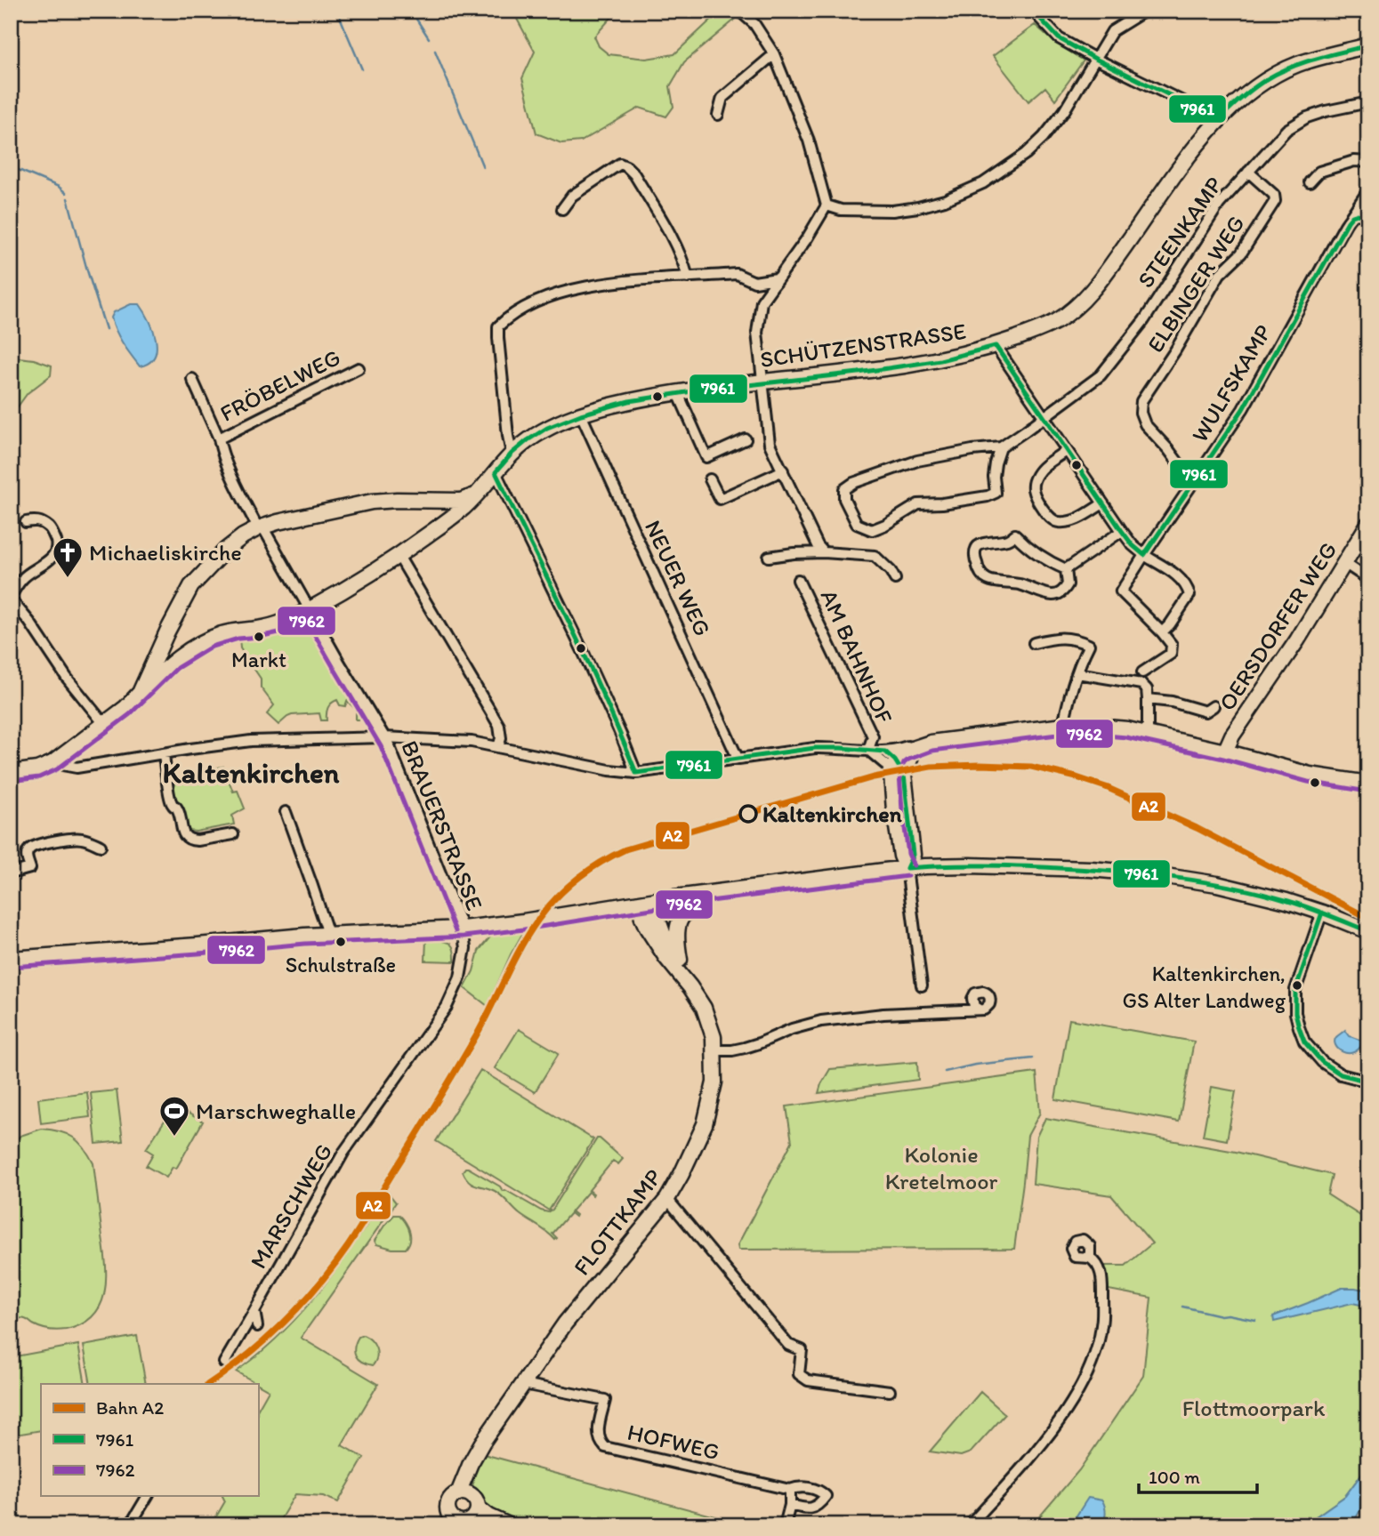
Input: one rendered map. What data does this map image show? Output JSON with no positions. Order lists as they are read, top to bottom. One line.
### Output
{"streets":{"main road":["SCHÜTZENSTRASSE","OERSDORFER WEG","AM BAHNHOF","FLOTTKAMP"],"street":["STEENKAMP","ELBINGER WEG","WULFSKAMP","FRÖBELWEG","NEUER WEG","BRAUERSTRASSE","MARSCHWEG","HOFWEG"]},"crossings":[["STEENKAMP","ELBINGER WEG"],["ELBINGER WEG","WULFSKAMP"],["SCHÜTZENSTRASSE","NEUER WEG"],["FRÖBELWEG","BRAUERSTRASSE"],["NEUER WEG","AM BAHNHOF"],["OERSDORFER WEG","AM BAHNHOF"],["AM BAHNHOF","BRAUERSTRASSE"],["BRAUERSTRASSE","MARSCHWEG"],["FLOTTKAMP","HOFWEG"]],"districts":["Kaltenkirchen"],"parks":["Kolonie Kretelmoor","Flottmoorpark"],"places":{"church":["Michaeliskirche"],"other":["Markt","Kaltenkirchen","Schulstraße","Kaltenkirchen, GS Alter Landweg"],"sports":["Marschweghalle"]},"lines":["transit line 7961","transit line 7962","rail line A2"],"legend":["Bahn A2","7961","7962"],"scale_bar":"100 m"}
